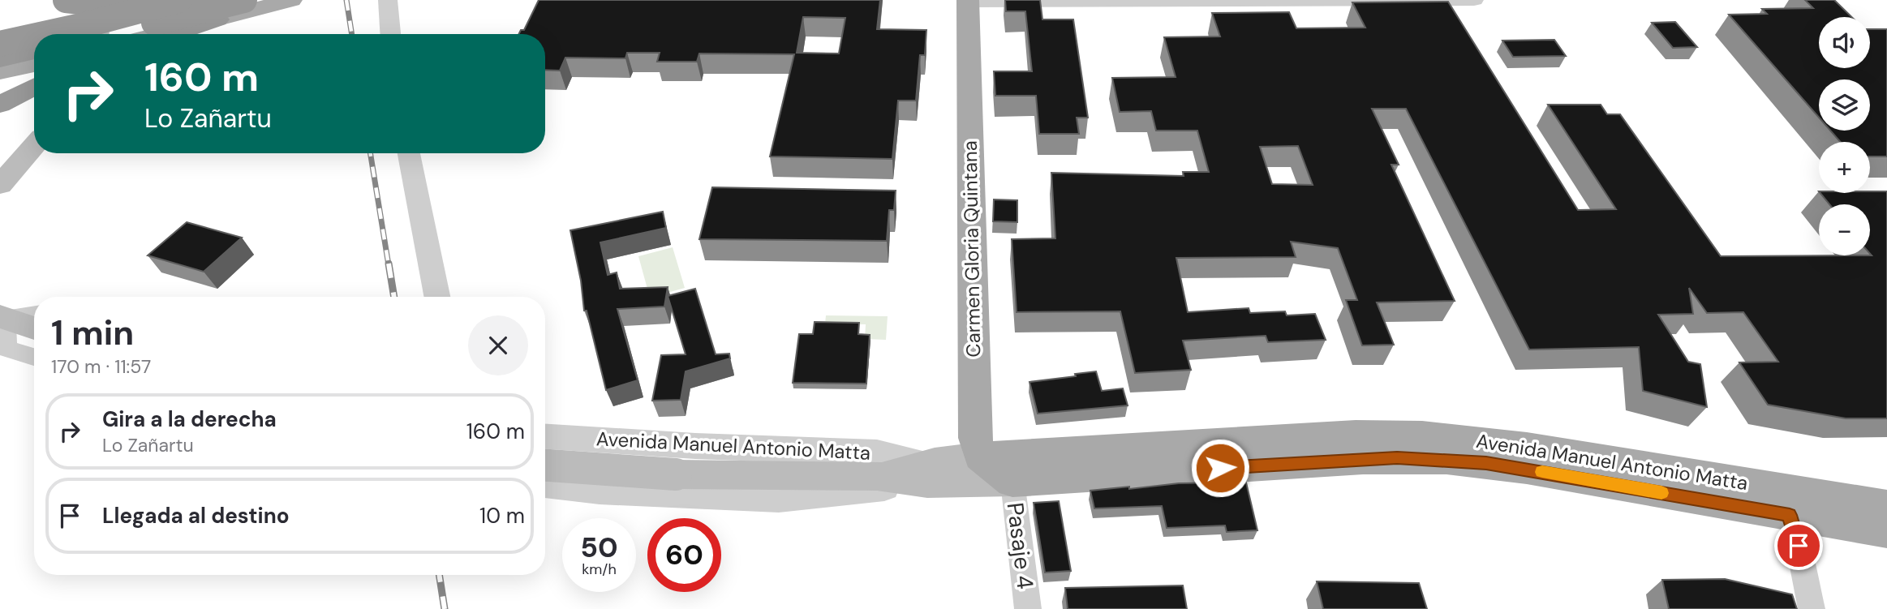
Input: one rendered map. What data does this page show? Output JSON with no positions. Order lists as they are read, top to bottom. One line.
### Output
{"streets":{"main road":["Carmen Gloria Quintana","Avenida Manuel Antonio Matta"],"street":["Pasaje 4"]},"crossings":[["Carmen Gloria Quintana","Avenida Manuel Antonio Matta"],["Avenida Manuel Antonio Matta","Pasaje 4"]],"page":{"map_buttons":["+","−"],"turn":["160 m","Lo Zañartu"],"heading":["1 min","170 m · 11:57"],"list":[{"name":"Gira a la derecha","note":"Lo Zañartu","value":"160 m"},{"name":"Llegada al destino","value":"10 m"}],"speed":"50 km/h","limit":"60"}}
